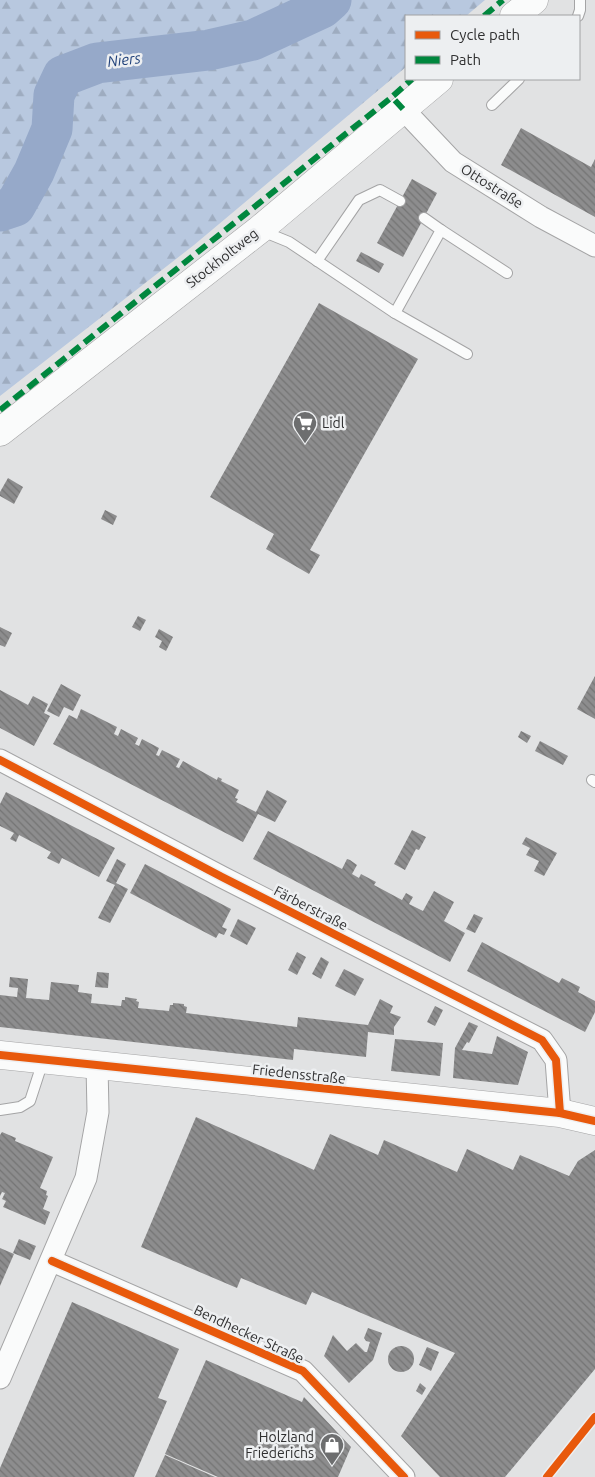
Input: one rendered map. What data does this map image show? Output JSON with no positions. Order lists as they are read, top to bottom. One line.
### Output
{"streets":{"main road":["Stockholtweg","Friedensstraße"],"street":["Ottostraße","Färberstraße","Bendhecker Straße"]},"crossings":[["Ottostraße","Stockholtweg"],["Färberstraße","Friedensstraße"]],"water":["Niers"],"places":{"supermarket":["Lidl"],"shop":["Holzland Friederichs"]},"legend":["Cycle path","Path"]}
